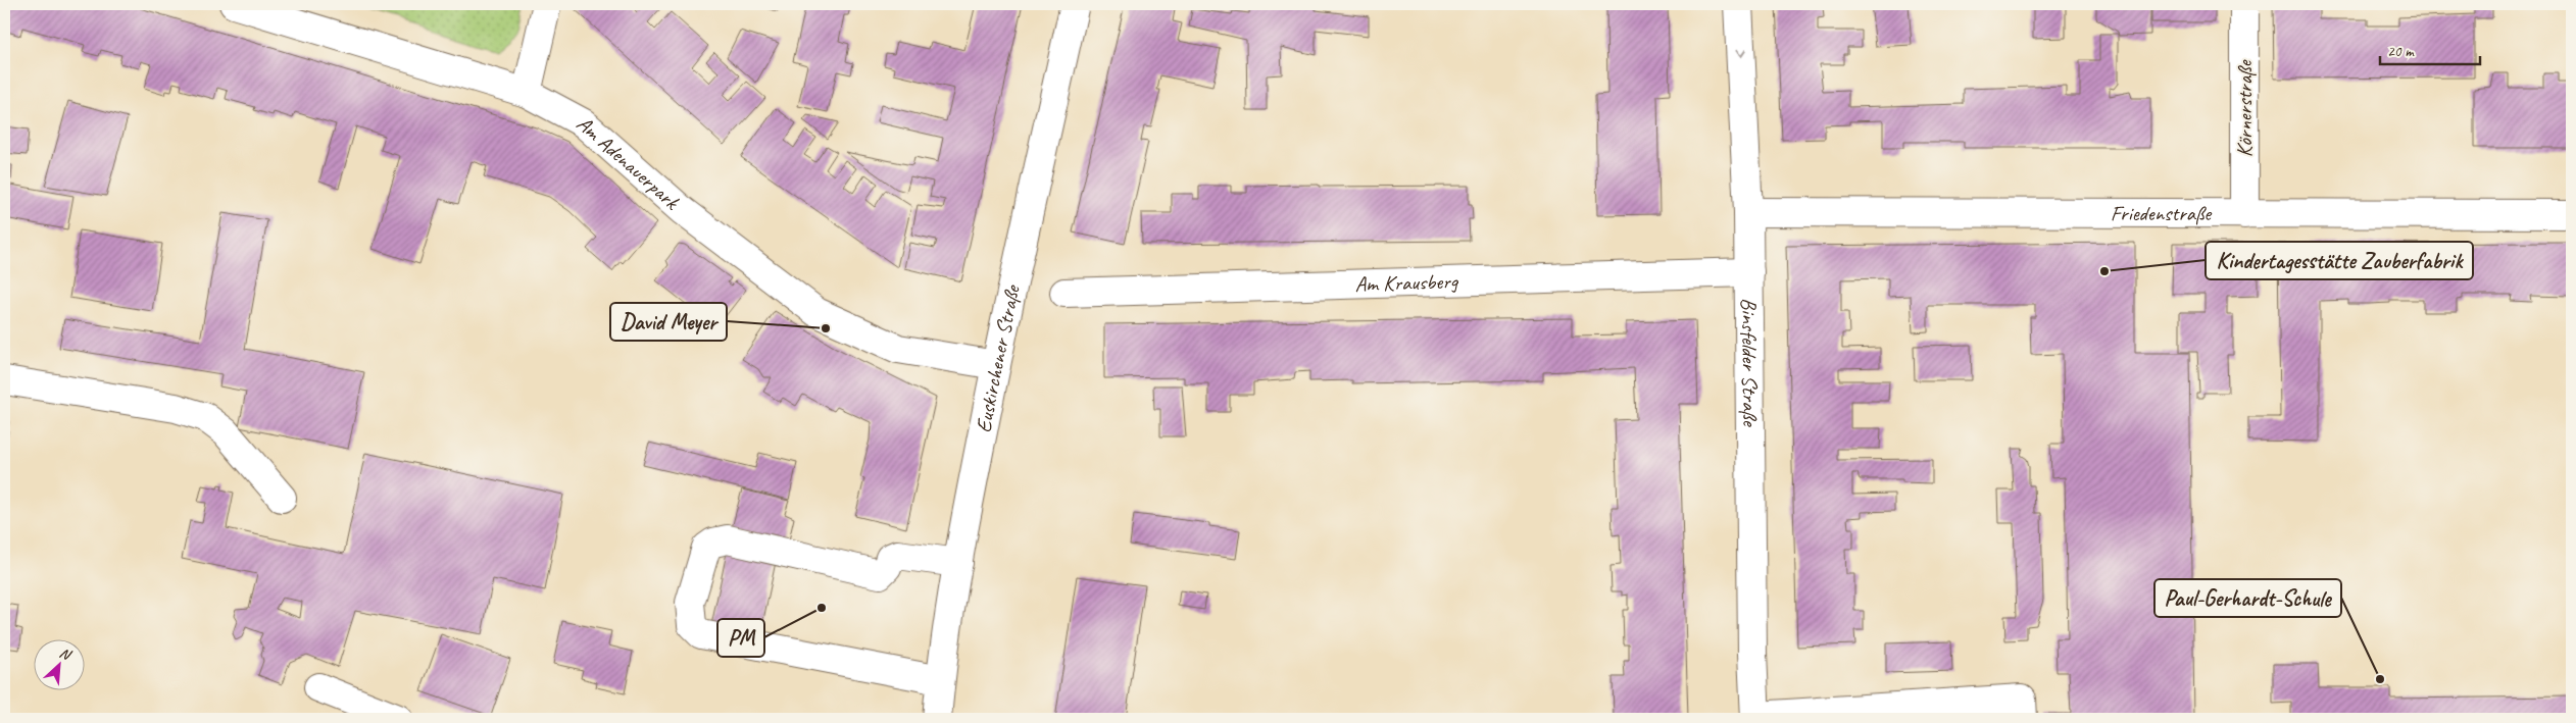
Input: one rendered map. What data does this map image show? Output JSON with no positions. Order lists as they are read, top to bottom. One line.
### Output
{"streets":{"street":["Körnerstraße","Am Adenauerpark","Friedenstraße","Am Krausberg","Euskirchener Straße","Binsfelder Straße"]},"crossings":[["Körnerstraße","Friedenstraße"],["Am Adenauerpark","Euskirchener Straße"],["Friedenstraße","Binsfelder Straße"],["Am Krausberg","Binsfelder Straße"]],"places":["Kindertagesstätte Zauberfabrik","David Meyer","PM","Paul-Gerhardt-Schule"],"scale_bar":"20 m","north":"top right"}
